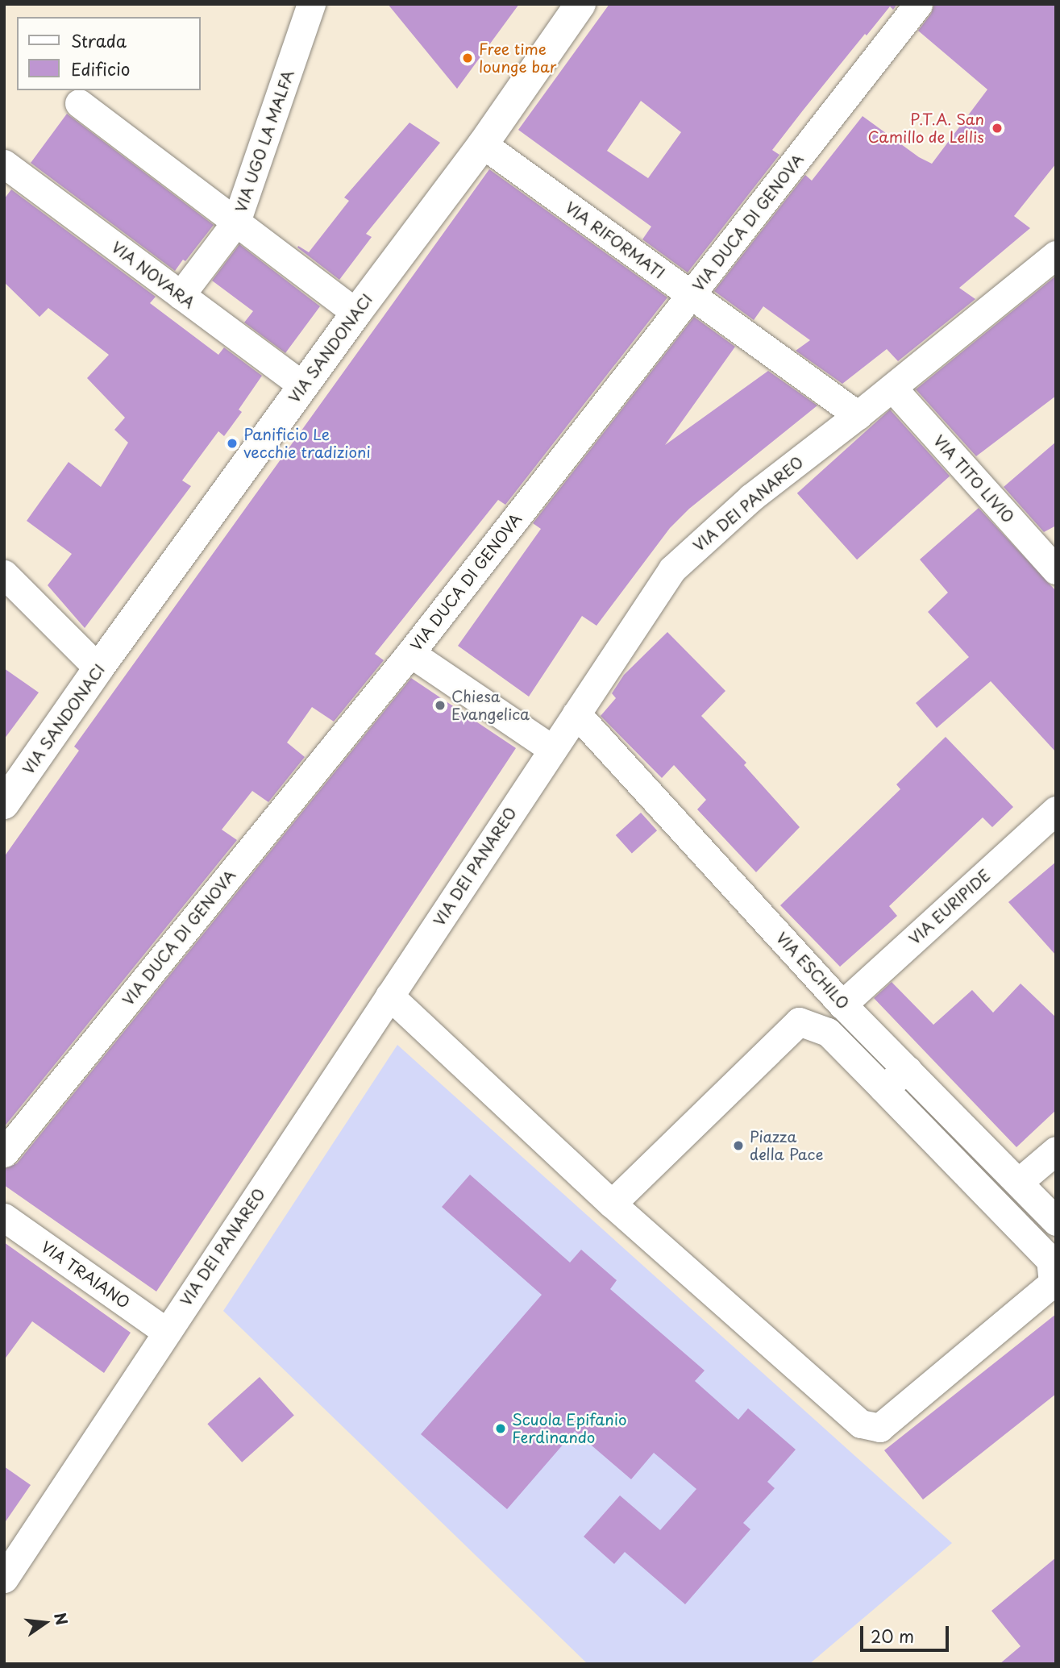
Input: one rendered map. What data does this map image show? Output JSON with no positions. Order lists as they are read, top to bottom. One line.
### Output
{"streets":{"main road":["VIA SANDONACI"],"street":["VIA UGO LA MALFA","VIA DUCA DI GENOVA","VIA RIFORMATI","VIA NOVARA","VIA TITO LIVIO","VIA DEI PANAREO","VIA EURIPIDE","VIA ESCHILO","VIA TRAIANO"]},"crossings":[["VIA UGO LA MALFA","VIA NOVARA"],["VIA DUCA DI GENOVA","VIA RIFORMATI"],["VIA RIFORMATI","VIA SANDONACI"],["VIA RIFORMATI","VIA DEI PANAREO"],["VIA NOVARA","VIA SANDONACI"],["VIA TITO LIVIO","VIA DEI PANAREO"],["VIA DEI PANAREO","VIA ESCHILO"],["VIA DEI PANAREO","VIA TRAIANO"],["VIA EURIPIDE","VIA ESCHILO"]],"places":["Free time lounge bar","P.T.A. San Camillo de Lellis","Panificio Le vecchie tradizioni","Chiesa Evangelica","Piazza della Pace","Scuola Epifanio Ferdinando"],"legend":["Strada","Edificio"],"scale_bar":"20 m","north":"right"}
